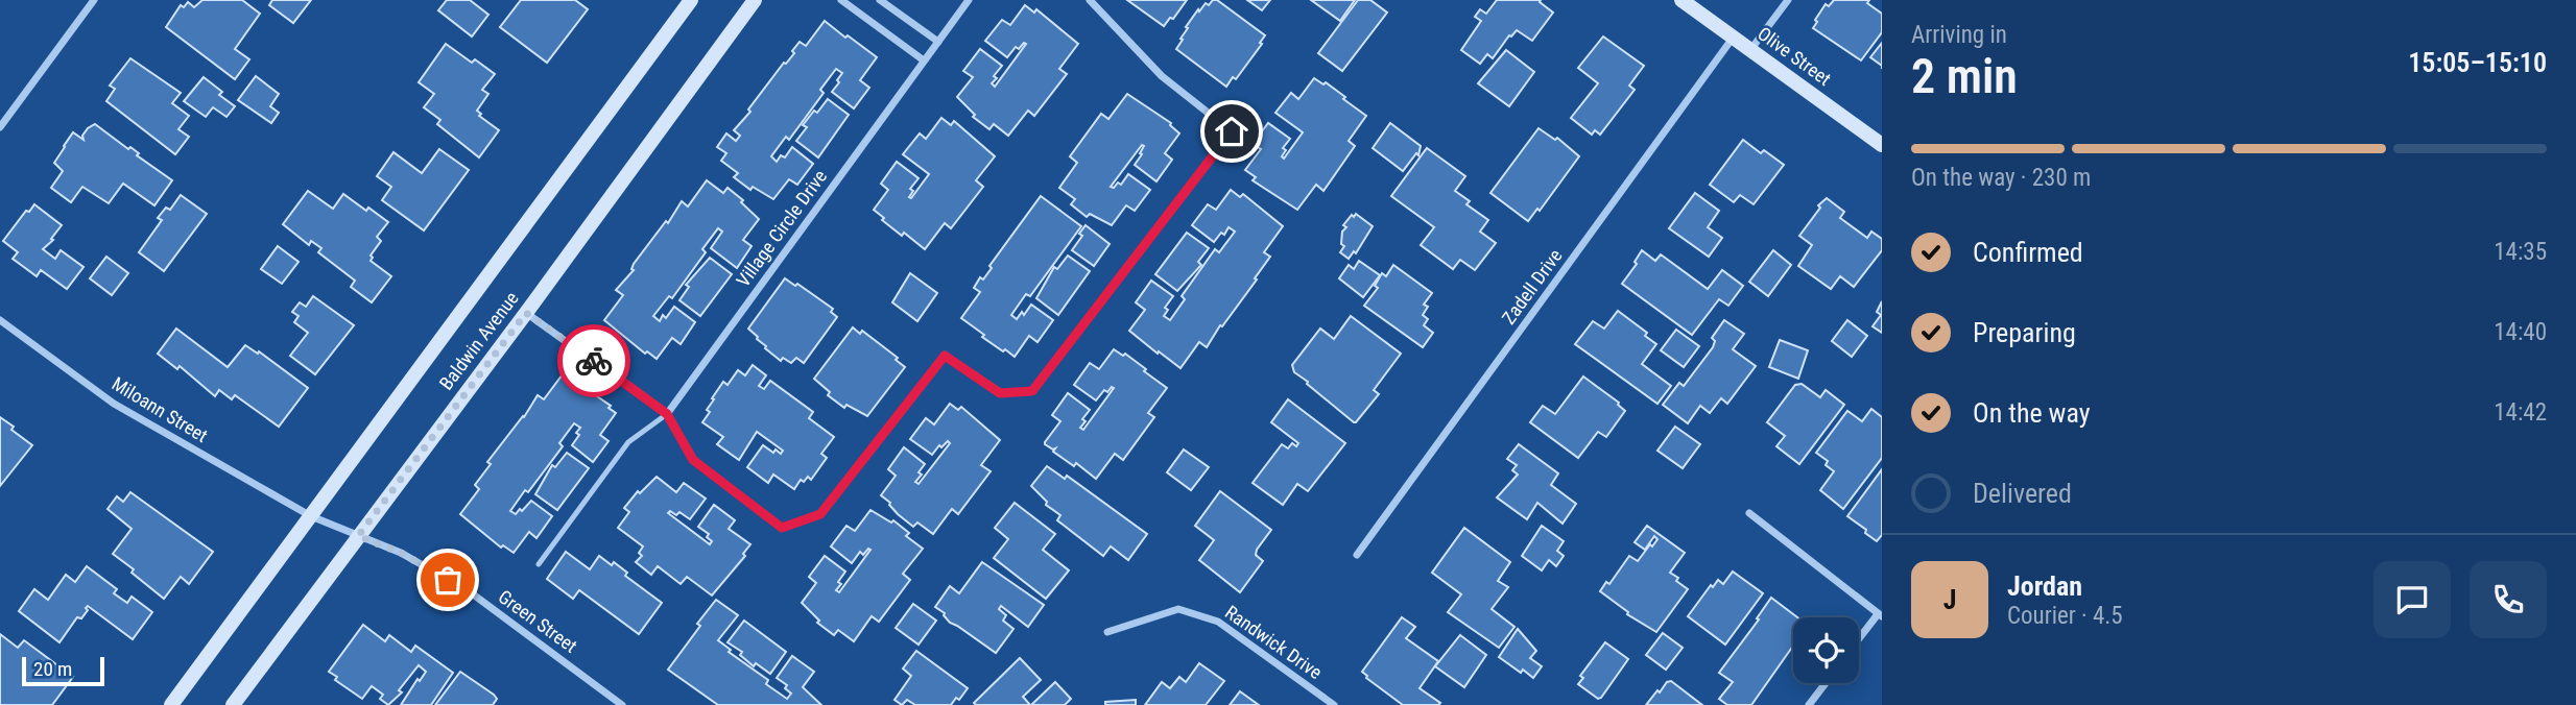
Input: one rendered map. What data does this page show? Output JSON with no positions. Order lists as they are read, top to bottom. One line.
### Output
{"streets":{"main road":["Olive Street","Baldwin Avenue"],"street":["Village Circle Drive","Zadell Drive","Miloann Street","Green Street","Randwick Drive"]},"crossings":[["Olive Street","Zadell Drive"],["Baldwin Avenue","Miloann Street"],["Baldwin Avenue","Green Street"],["Miloann Street","Green Street"]],"scale_bar":"20 m","page":{"heading":["2 min","Arriving in","15:05–15:10"],"panel":["Jordan","Courier · 4.5"],"bar":"On the way · 230 m","list":[["Confirmed","14:35"],["Preparing","14:40"],["On the way","14:42"],"Delivered"],"round":"J","scale":"20 m"}}
